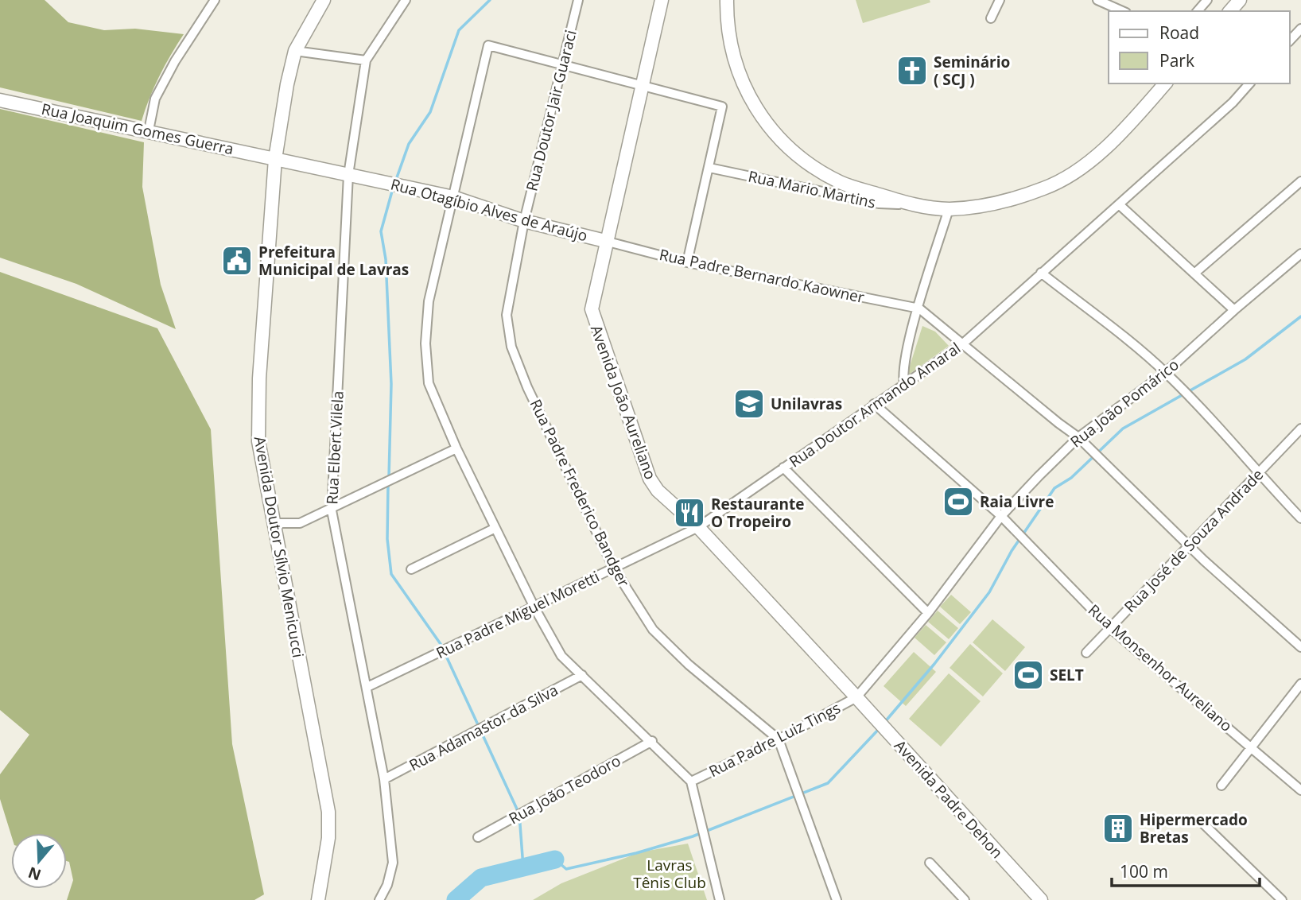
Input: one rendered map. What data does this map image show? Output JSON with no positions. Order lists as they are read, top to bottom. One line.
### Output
{"streets":{"main road":["Rua Joaquim Gomes Guerra","Rua Otagíbio Alves de Araújo","Avenida João Aureliano","Avenida Doutor Sílvio Menicucci","Avenida Padre Dehon"],"street":["Rua Doutor Jair Guaraci","Rua Mario Martins","Rua Padre Bernardo Kaowner","Rua João Pomárico","Rua Doutor Armando Amaral","Rua Elbert Vilela","Rua Padre Frederico Bandger","Rua José de Souza Andrade","Rua Padre Miguel Moretti","Rua Monsenhor Aureliano","Rua Adamastor da Silva","Rua Padre Luiz Tings","Rua João Teodoro"]},"crossings":[["Rua Doutor Jair Guaraci","Rua Otagíbio Alves de Araújo"],["Rua Doutor Jair Guaraci","Rua Padre Frederico Bandger"],["Rua Joaquim Gomes Guerra","Rua Otagíbio Alves de Araújo"],["Rua Joaquim Gomes Guerra","Avenida Doutor Sílvio Menicucci"],["Rua Otagíbio Alves de Araújo","Rua Padre Bernardo Kaowner"],["Rua Otagíbio Alves de Araújo","Avenida João Aureliano"],["Rua Otagíbio Alves de Araújo","Rua Elbert Vilela"],["Rua Otagíbio Alves de Araújo","Rua Padre Frederico Bandger"],["Rua Otagíbio Alves de Araújo","Avenida Doutor Sílvio Menicucci"],["Rua Padre Bernardo Kaowner","Avenida João Aureliano"],["Avenida João Aureliano","Rua João Pomárico"],["Avenida João Aureliano","Rua Doutor Armando Amaral"],["Avenida João Aureliano","Rua Padre Miguel Moretti"],["Avenida João Aureliano","Rua Padre Luiz Tings"],["Avenida João Aureliano","Avenida Padre Dehon"],["Rua João Pomárico","Rua Monsenhor Aureliano"],["Rua João Pomárico","Rua Padre Luiz Tings"],["Rua João Pomárico","Avenida Padre Dehon"],["Rua Doutor Armando Amaral","Rua Padre Miguel Moretti"],["Rua Doutor Armando Amaral","Rua Monsenhor Aureliano"],["Rua Elbert Vilela","Rua Padre Miguel Moretti"],["Rua Elbert Vilela","Rua Adamastor da Silva"],["Rua Padre Frederico Bandger","Rua Padre Miguel Moretti"],["Rua Padre Frederico Bandger","Rua Padre Luiz Tings"],["Rua José de Souza Andrade","Rua Monsenhor Aureliano"],["Rua Padre Luiz Tings","Avenida Padre Dehon"]],"parks":["Lavras Tênis Club"],"places":{"church":["Seminário ( SCJ )"],"public building":["Prefeitura Municipal de Lavras"],"school or university":["Unilavras"],"sports":["Raia Livre","SELT"],"restaurant":["Restaurante O Tropeiro"],"building":["Hipermercado Bretas"]},"legend":["Road","Park"],"scale_bar":"100 m","north":"bottom"}
